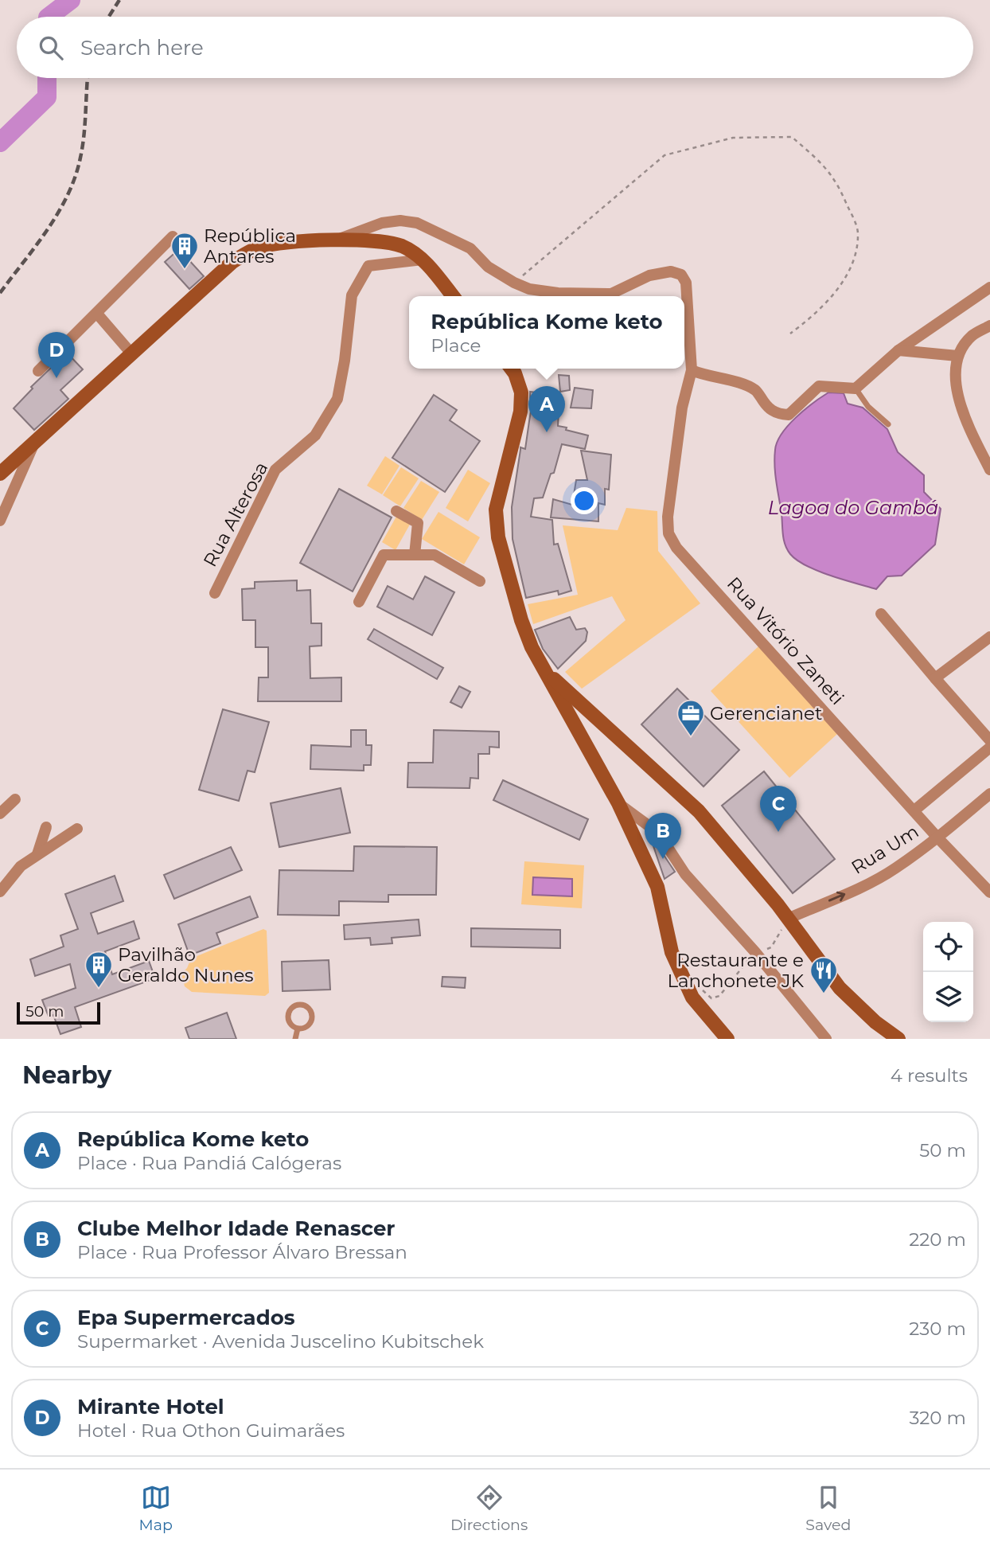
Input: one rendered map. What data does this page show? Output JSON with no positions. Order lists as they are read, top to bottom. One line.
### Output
{"streets":{"street":["Rua Alterosa","Rua Vitório Zaneti","Rua Um"]},"crossings":[["Rua Vitório Zaneti","Rua Um"]],"one_way":["Rua Um"],"water":["Lagoa do Gambá"],"places":{"building":["República Antares","Pavilhão Geraldo Nunes"],"office":["Gerencianet"],"restaurant":["Restaurante e Lanchonete JK"]},"scale_bar":"50 m","page":{"search":"Search here","popup":["República Kome keto","Place"],"pins":["D","A","C","B"],"scale":"50 m","heading":["Nearby","4 results"],"list":[{"mark":"A","name":"República Kome keto","note":"Place · Rua Pandiá Calógeras","value":"50 m"},{"mark":"B","name":"Clube Melhor Idade Renascer","note":"Place · Rua Professor Álvaro Bressan","value":"220 m"},{"mark":"C","name":"Epa Supermercados","note":"Supermarket · Avenida Juscelino Kubitschek","value":"230 m"},{"mark":"D","name":"Mirante Hotel","note":"Hotel · Rua Othon Guimarães","value":"320 m"}],"nav":["Map","Directions","Saved"]}}
